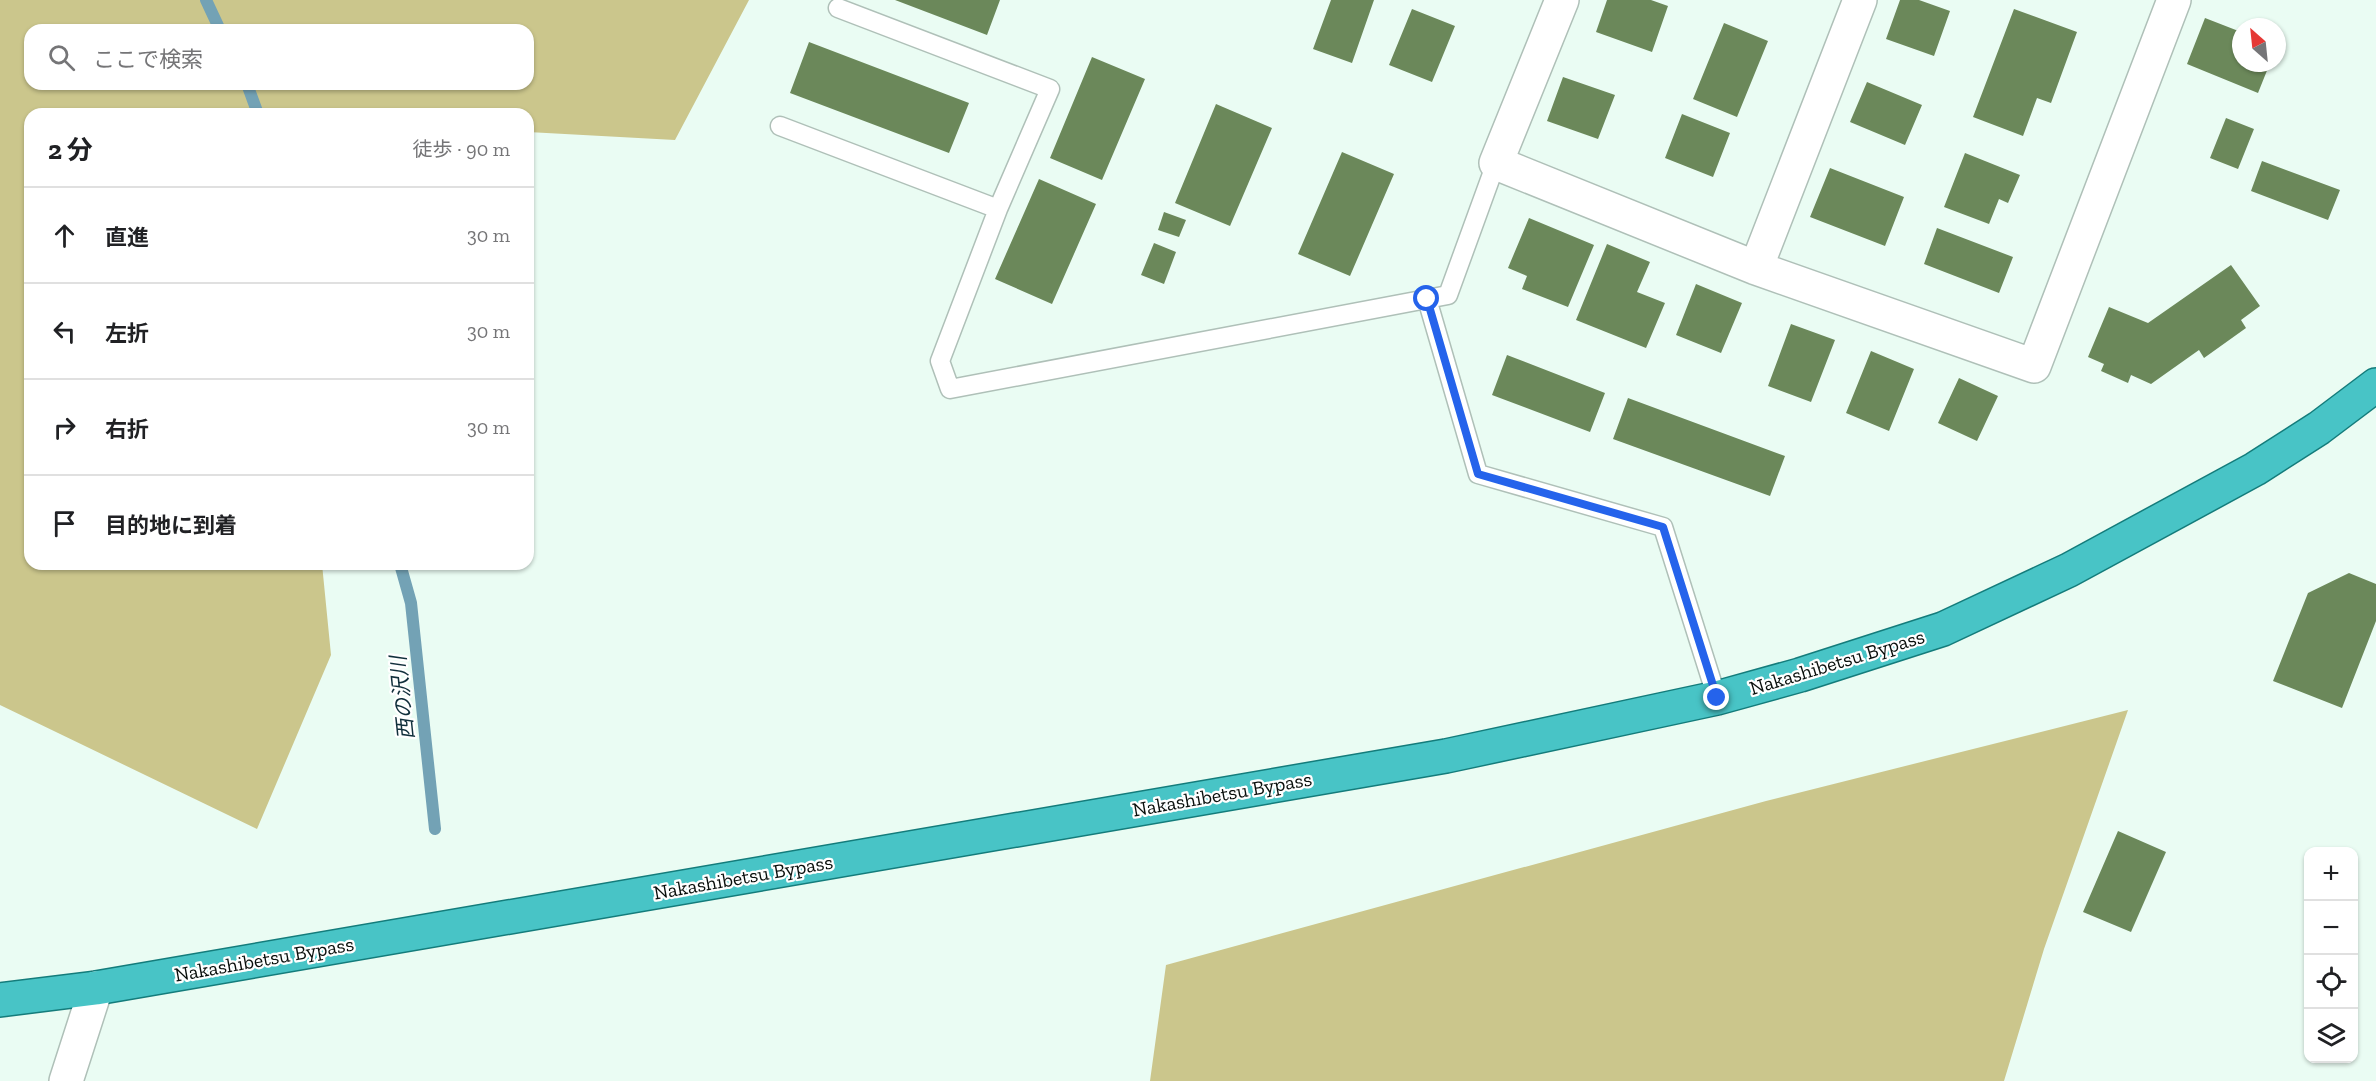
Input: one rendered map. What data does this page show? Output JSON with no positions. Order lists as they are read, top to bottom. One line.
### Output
{"streets":{"highway":["Nakashibetsu Bypass"]},"water":["西の沢川"],"north":"top left","page":{"search":"ここで検索","heading":["2 分","徒歩 · 90 m"],"list":[["直進","30 m"],["左折","30 m"],["右折","30 m"],"目的地に到着"],"map_buttons":["+","−"]}}
